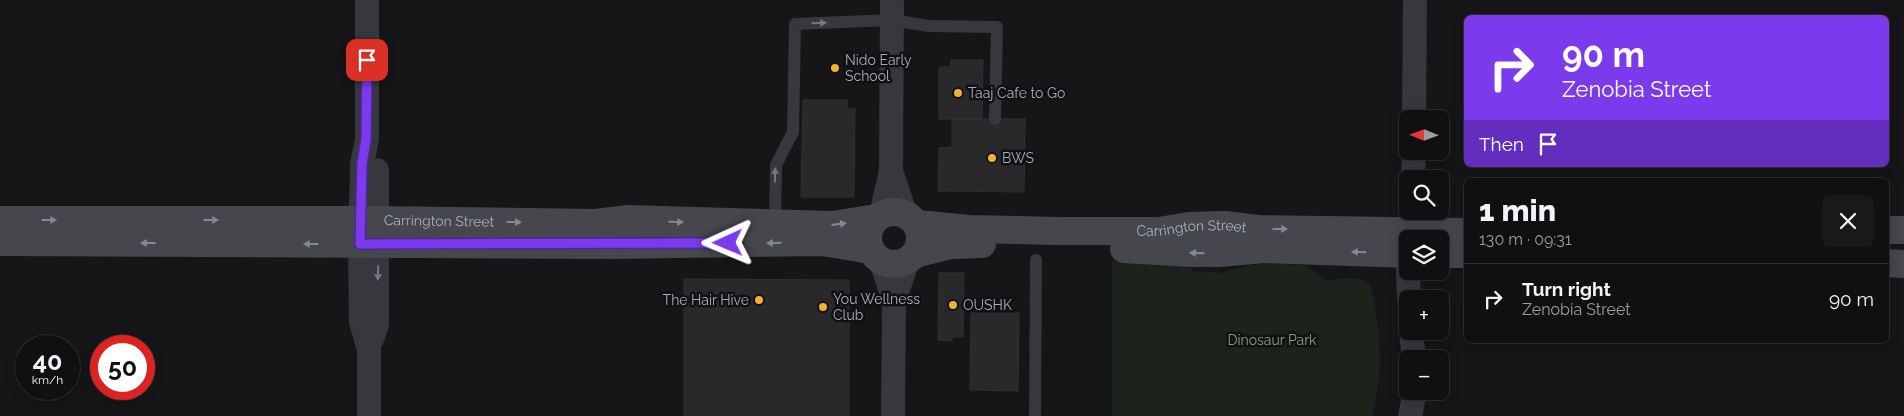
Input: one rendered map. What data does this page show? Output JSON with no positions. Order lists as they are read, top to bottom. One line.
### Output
{"streets":{"main road":["Carrington Street"]},"parks":["Dinosaur Park"],"places":["Nido Early School","Taaj Cafe to Go","BWS","The Hair Hive","OUSHK","You Wellness Club"],"north":"left","page":{"turn":["90 m","Zenobia Street"],"map_buttons":["+","−"],"then":"Then","heading":["1 min","130 m · 09:31"],"list":[{"name":"Turn right","note":"Zenobia Street","value":"90 m"}],"speed":"40 km/h","limit":"50"}}
